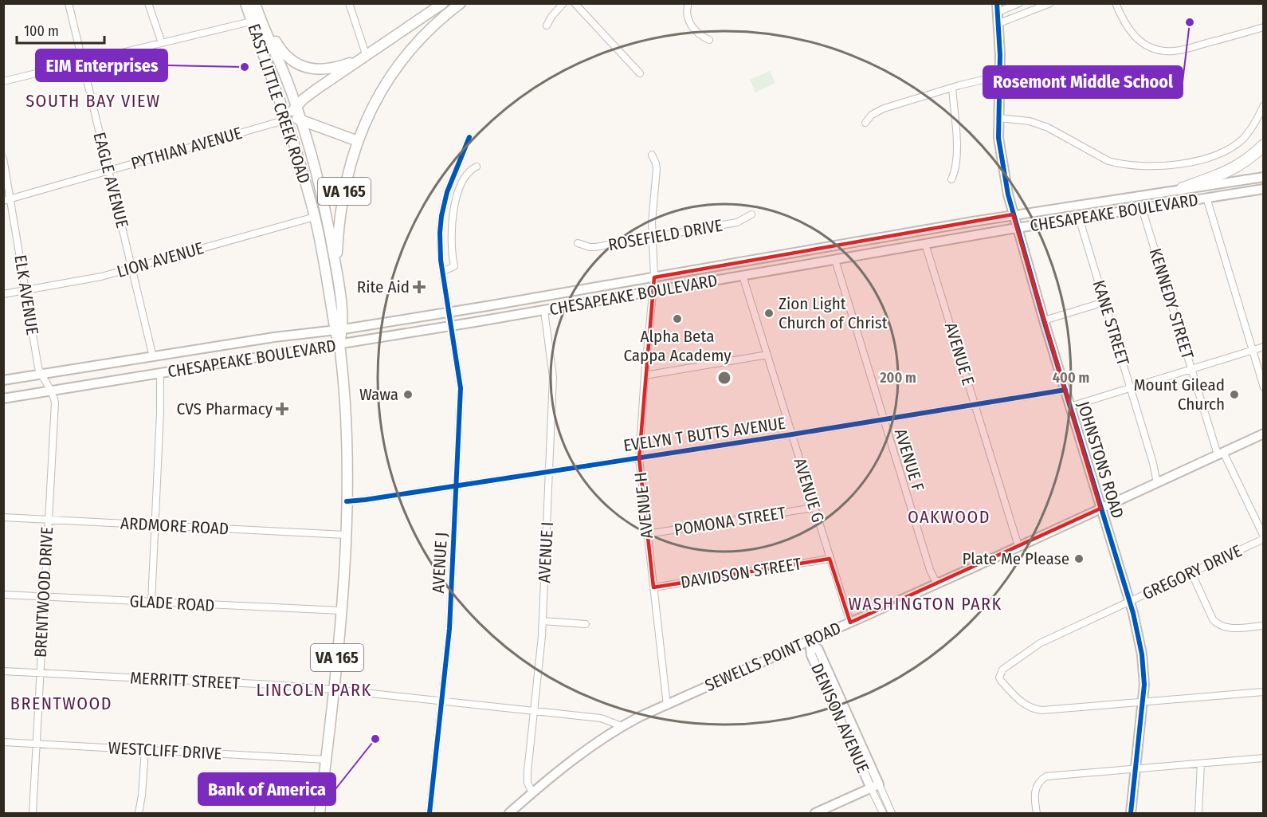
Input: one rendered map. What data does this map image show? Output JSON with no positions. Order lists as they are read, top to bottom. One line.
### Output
{"streets":{"main road":["EAST LITTLE CREEK ROAD","VA 165","CHESAPEAKE BOULEVARD","JOHNSTONS ROAD","SEWELLS POINT ROAD","DENISON AVENUE"],"street":["PYTHIAN AVENUE","EAGLE AVENUE","ROSEFIELD DRIVE","LION AVENUE","ELK AVENUE","KENNEDY STREET","KANE STREET","AVENUE E","EVELYN T BUTTS AVENUE","AVENUE F","AVENUE G","AVENUE H","POMONA STREET","ARDMORE ROAD","AVENUE I","AVENUE J","GREGORY DRIVE","DAVIDSON STREET","BRENTWOOD DRIVE","GLADE ROAD","MERRITT STREET","WESTCLIFF DRIVE"]},"crossings":[["EAST LITTLE CREEK ROAD","PYTHIAN AVENUE"],["EAST LITTLE CREEK ROAD","VA 165"],["EAST LITTLE CREEK ROAD","CHESAPEAKE BOULEVARD"],["EAST LITTLE CREEK ROAD","LION AVENUE"],["EAST LITTLE CREEK ROAD","EVELYN T BUTTS AVENUE"],["EAST LITTLE CREEK ROAD","ARDMORE ROAD"],["EAST LITTLE CREEK ROAD","GLADE ROAD"],["EAST LITTLE CREEK ROAD","MERRITT STREET"],["EAST LITTLE CREEK ROAD","WESTCLIFF DRIVE"],["PYTHIAN AVENUE","EAGLE AVENUE"],["PYTHIAN AVENUE","ELK AVENUE"],["EAGLE AVENUE","CHESAPEAKE BOULEVARD"],["EAGLE AVENUE","LION AVENUE"],["CHESAPEAKE BOULEVARD","ELK AVENUE"],["CHESAPEAKE BOULEVARD","KENNEDY STREET"],["CHESAPEAKE BOULEVARD","KANE STREET"],["CHESAPEAKE BOULEVARD","AVENUE E"],["CHESAPEAKE BOULEVARD","AVENUE F"],["CHESAPEAKE BOULEVARD","JOHNSTONS ROAD"],["CHESAPEAKE BOULEVARD","AVENUE G"],["CHESAPEAKE BOULEVARD","AVENUE H"],["CHESAPEAKE BOULEVARD","AVENUE I"],["CHESAPEAKE BOULEVARD","AVENUE J"],["CHESAPEAKE BOULEVARD","BRENTWOOD DRIVE"],["ROSEFIELD DRIVE","AVENUE H"],["LION AVENUE","ELK AVENUE"],["ELK AVENUE","BRENTWOOD DRIVE"],["KENNEDY STREET","GREGORY DRIVE"],["KENNEDY STREET","SEWELLS POINT ROAD"],["KANE STREET","SEWELLS POINT ROAD"],["AVENUE E","EVELYN T BUTTS AVENUE"],["AVENUE E","SEWELLS POINT ROAD"],["EVELYN T BUTTS AVENUE","AVENUE F"],["EVELYN T BUTTS AVENUE","JOHNSTONS ROAD"],["EVELYN T BUTTS AVENUE","AVENUE G"],["EVELYN T BUTTS AVENUE","AVENUE H"],["EVELYN T BUTTS AVENUE","AVENUE I"],["EVELYN T BUTTS AVENUE","AVENUE J"],["AVENUE F","SEWELLS POINT ROAD"],["JOHNSTONS ROAD","GREGORY DRIVE"],["JOHNSTONS ROAD","SEWELLS POINT ROAD"],["AVENUE G","POMONA STREET"],["AVENUE G","DAVIDSON STREET"],["AVENUE G","SEWELLS POINT ROAD"],["AVENUE H","POMONA STREET"],["AVENUE H","DAVIDSON STREET"],["AVENUE H","SEWELLS POINT ROAD"],["ARDMORE ROAD","BRENTWOOD DRIVE"],["AVENUE I","SEWELLS POINT ROAD"],["AVENUE I","MERRITT STREET"],["AVENUE J","MERRITT STREET"],["BRENTWOOD DRIVE","GLADE ROAD"],["BRENTWOOD DRIVE","MERRITT STREET"],["BRENTWOOD DRIVE","WESTCLIFF DRIVE"],["SEWELLS POINT ROAD","MERRITT STREET"],["SEWELLS POINT ROAD","DENISON AVENUE"]],"districts":["SOUTH BAY VIEW","OAKWOOD","WASHINGTON PARK","LINCOLN PARK","BRENTWOOD"],"places":{"other":["Rosemont Middle School","EIM Enterprises","Zion Light Church of Christ","Alpha Beta Cappa Academy","Wawa","Mount Gilead Church","Plate Me Please","Bank of America"],"health":["Rite Aid","CVS Pharmacy"]},"scale_bar":"100 m","rings":["200 m","400 m"]}
